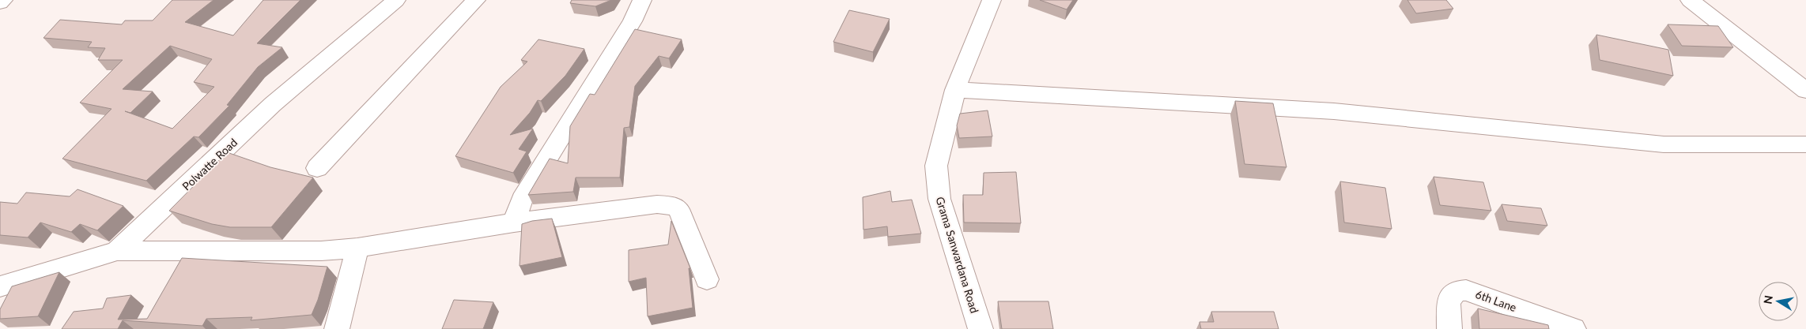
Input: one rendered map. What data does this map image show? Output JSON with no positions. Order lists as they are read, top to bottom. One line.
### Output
{"streets":{"street":["Polwatte Road","Grama Sanwardana Road","6th Lane"]},"north":"left"}
